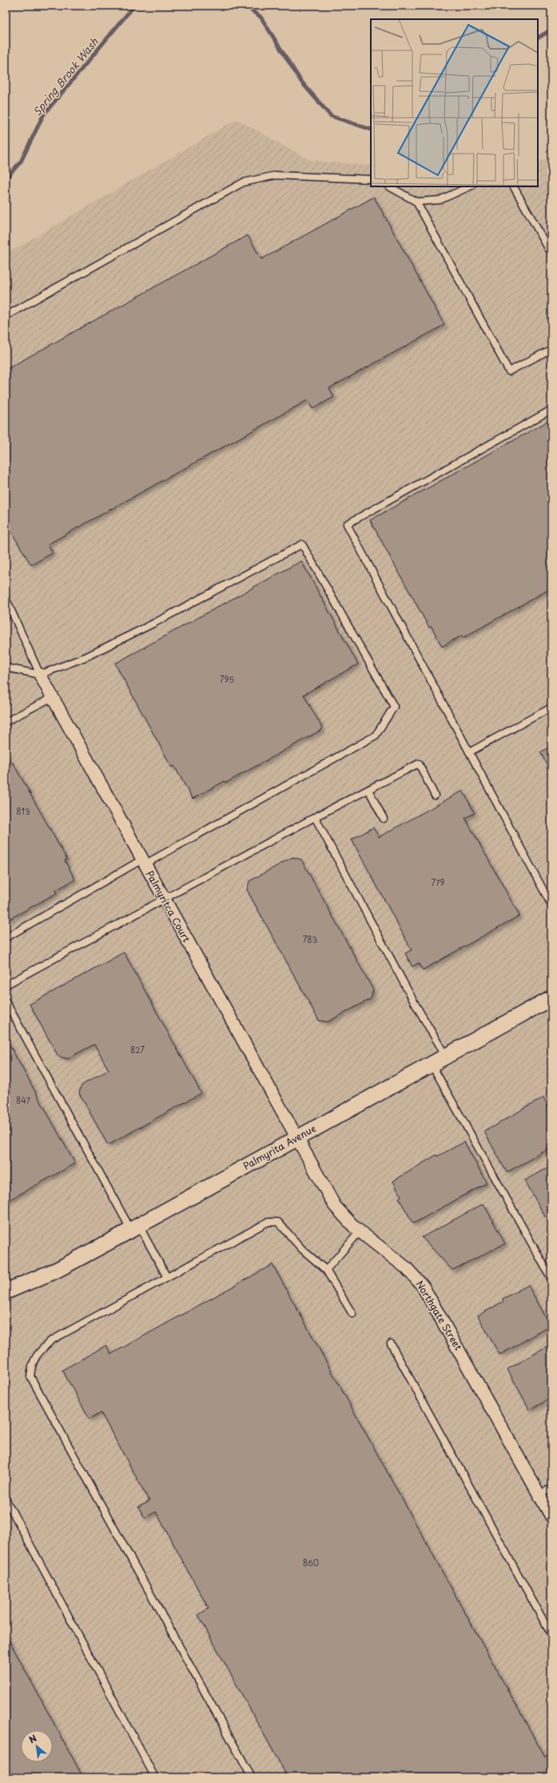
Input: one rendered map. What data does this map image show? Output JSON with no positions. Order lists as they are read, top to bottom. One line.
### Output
{"streets":{"street":["Palmyritca Court","Palmyrita Avenue","Northgate Street"]},"crossings":[["Palmyritca Court","Palmyrita Avenue"],["Palmyritca Court","Northgate Street"],["Palmyrita Avenue","Northgate Street"]],"water":["Spring Brook Wash"],"house_numbers":["795","813","779","783","827","847","860"],"north":"top left"}
